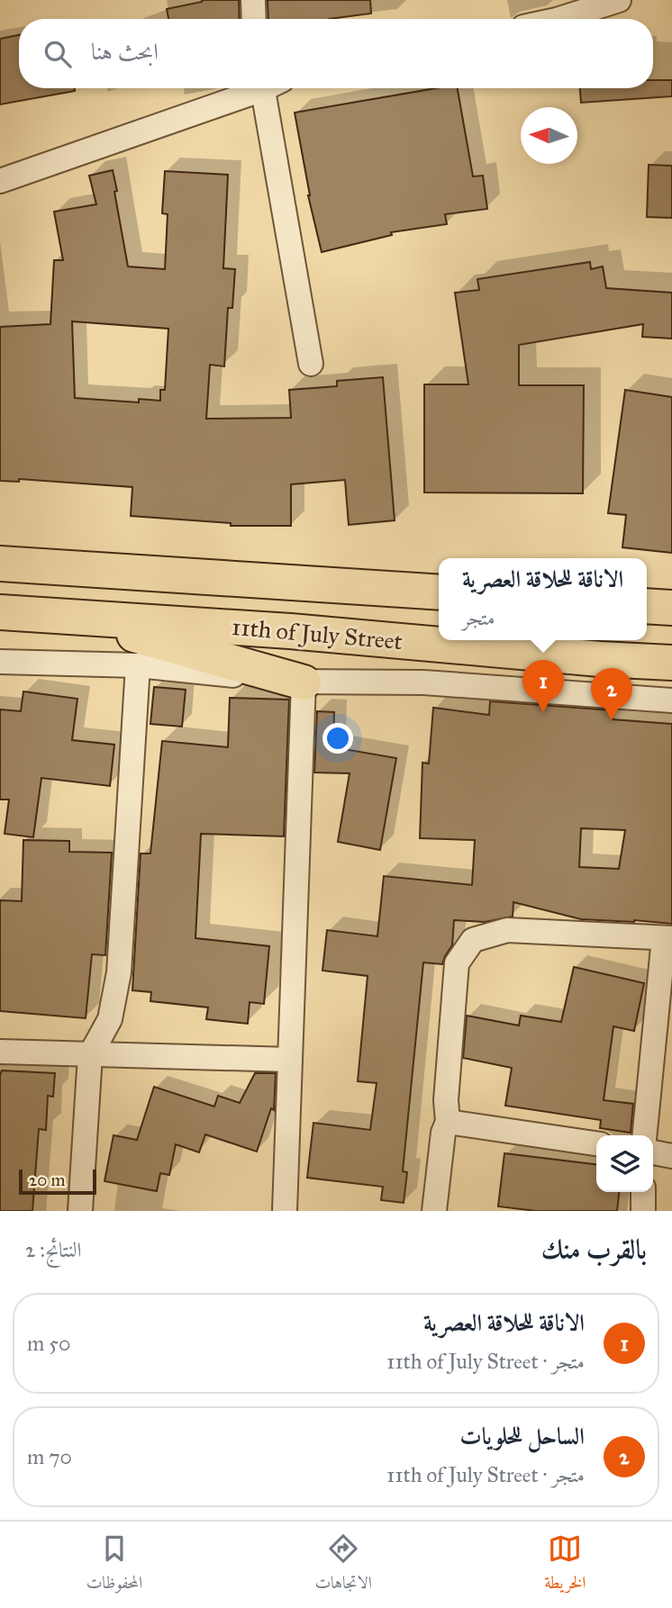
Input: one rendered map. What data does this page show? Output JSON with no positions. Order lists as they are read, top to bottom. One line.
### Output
{"streets":{"highway":["11th of July Street"]},"scale_bar":"20 m","north":"left","page":{"search":"ابحث هنا","popup":["الاناقة للحلاقة العصرية","متجر"],"pins":["1","2"],"scale":"20 m","heading":["بالقرب منك","النتائج: 2"],"list":[{"mark":"1","name":"الاناقة للحلاقة العصرية","note":"متجر · 11th of July Street","value":"50 m"},{"mark":"2","name":"الساحل للحلويات","note":"متجر · 11th of July Street","value":"70 m"}],"nav":["الخريطة","الاتجاهات","المحفوظات"]}}
